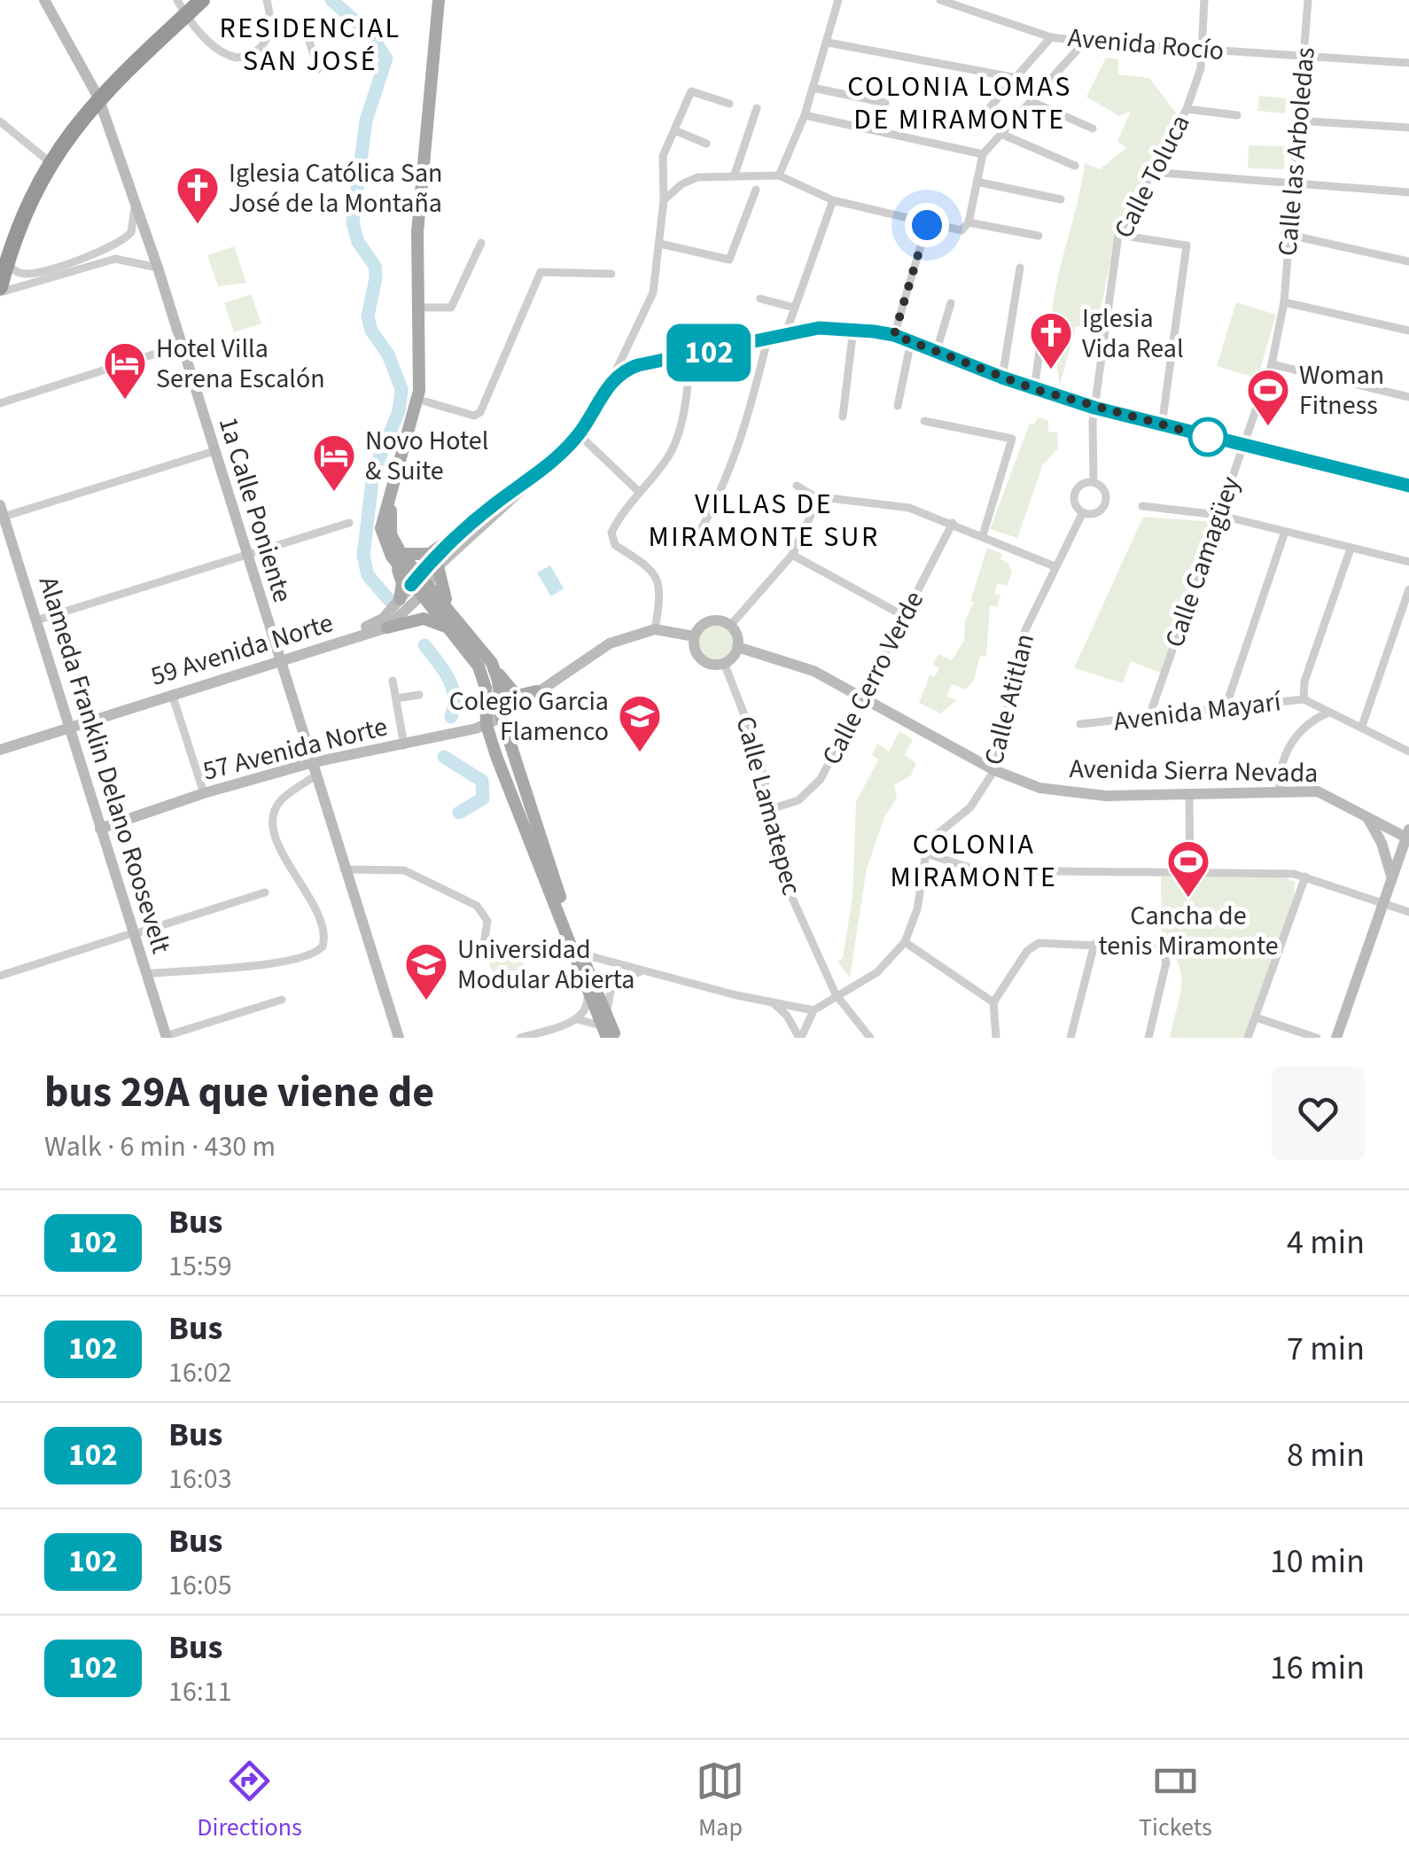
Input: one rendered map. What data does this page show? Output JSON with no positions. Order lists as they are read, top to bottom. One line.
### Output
{"streets":{"main road":["1a Calle Poniente","59 Avenida Norte","57 Avenida Norte","Alameda Franklin Delano Roosevelt","Avenida Sierra Nevada"],"street":["Avenida Rocío","Calle las Arboledas","Calle Toluca","Calle Camagüey","Calle Cerro Verde","Calle Atitlan","Avenida Mayarí","Calle Lamatepec"]},"crossings":[["Avenida Rocío","Calle las Arboledas"],["Avenida Rocío","Calle Toluca"],["Calle las Arboledas","Calle Camagüey"],["Calle Toluca","Calle Atitlan"],["1a Calle Poniente","59 Avenida Norte"],["1a Calle Poniente","57 Avenida Norte"],["Calle Camagüey","Avenida Mayarí"],["59 Avenida Norte","Alameda Franklin Delano Roosevelt"],["Calle Cerro Verde","Avenida Sierra Nevada"],["Calle Cerro Verde","Calle Lamatepec"],["Calle Atitlan","Avenida Sierra Nevada"],["57 Avenida Norte","Alameda Franklin Delano Roosevelt"],["Avenida Sierra Nevada","Calle Lamatepec"]],"districts":["RESIDENCIAL SAN JOSÉ","COLONIA LOMAS DE MIRAMONTE","VILLAS DE MIRAMONTE SUR","COLONIA MIRAMONTE"],"places":{"church":["Iglesia Católica San José de la Montaña","Iglesia Vida Real"],"hotel":["Hotel Villa Serena Escalón","Novo Hotel & Suite"],"sports":["Woman Fitness","Cancha de tenis Miramonte"],"school or university":["Colegio Garcia Flamenco","Universidad Modular Abierta"]},"lines":["bus line 102"],"page":{"on_map":"102","heading":["bus 29A que viene de","Walk · 6 min · 430 m"],"list":[{"mark":"102","name":"Bus","note":"15:59","value":"4 min"},{"mark":"102","name":"Bus","note":"16:02","value":"7 min"},{"mark":"102","name":"Bus","note":"16:03","value":"8 min"},{"mark":"102","name":"Bus","note":"16:05","value":"10 min"},{"mark":"102","name":"Bus","note":"16:11","value":"16 min"}],"tabs":["Directions","Map","Tickets"]}}
